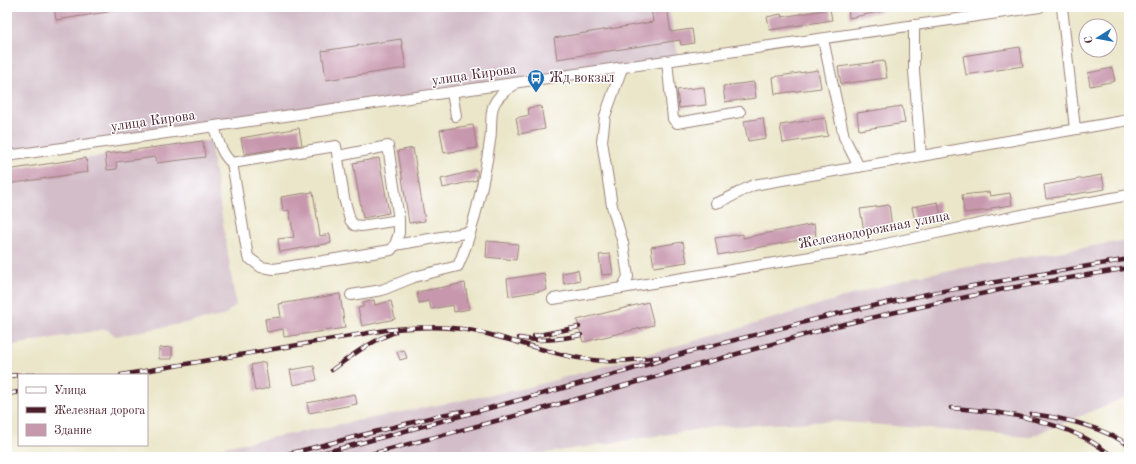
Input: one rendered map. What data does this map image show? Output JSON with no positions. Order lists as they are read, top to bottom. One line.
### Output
{"streets":{"street":["улица Кирова","Железнодорожная улица"]},"places":{"bus stop":["Жд вокзал"]},"legend":["Улица","Железная дорога","Здание"],"north":"left"}
